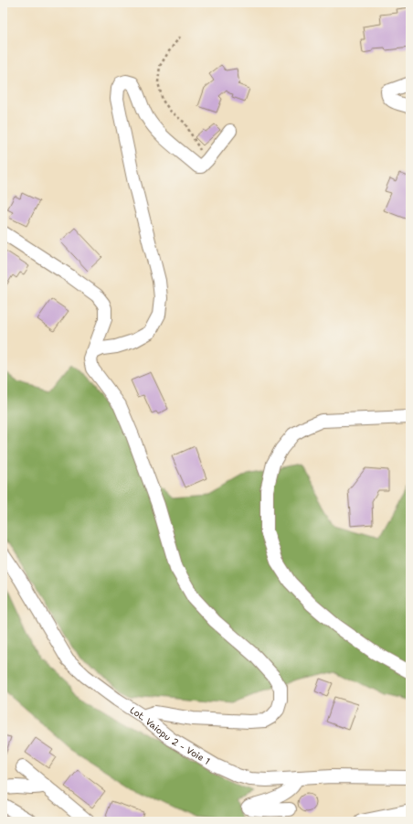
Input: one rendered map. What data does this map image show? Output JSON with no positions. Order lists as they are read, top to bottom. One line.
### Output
{"streets":{"street":["Lot. Vaiopu 2 - Voie 1"]}}
